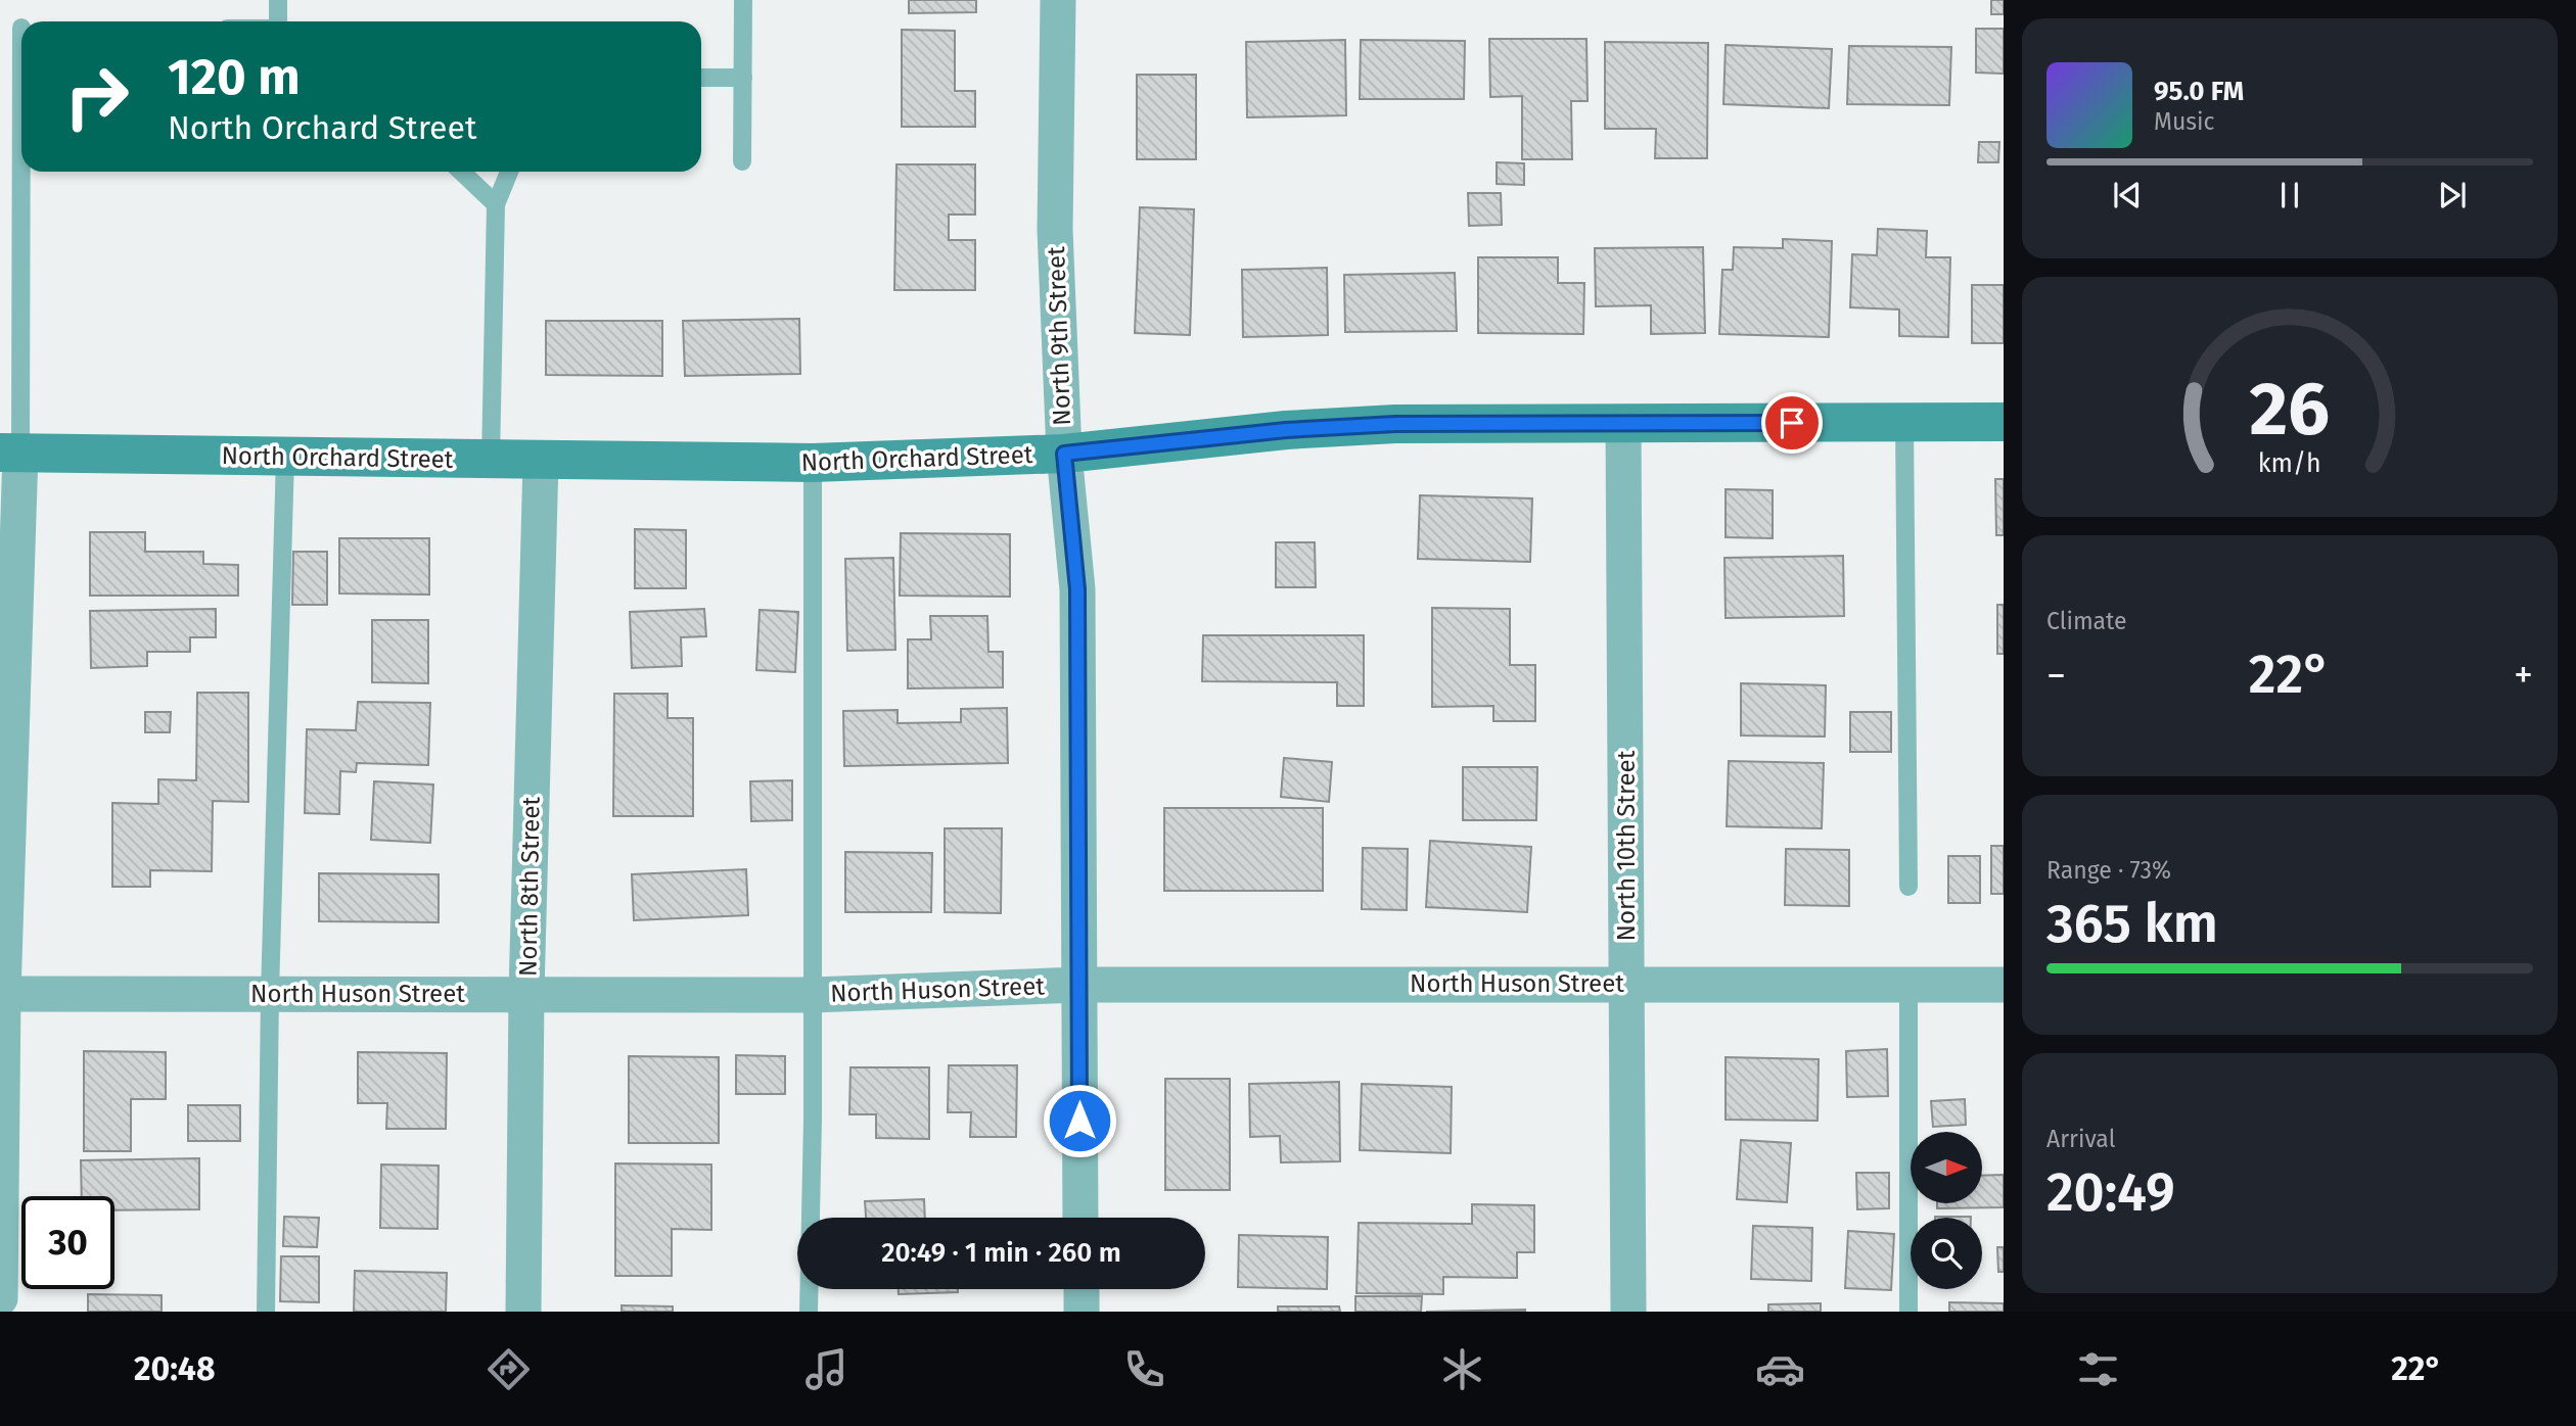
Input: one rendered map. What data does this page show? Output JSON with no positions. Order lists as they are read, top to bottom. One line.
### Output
{"streets":{"street":["North 9th Street","North Orchard Street","North 10th Street","North 8th Street","North Huson Street"]},"crossings":[["North 9th Street","North Orchard Street"],["North 9th Street","North Huson Street"],["North Orchard Street","North 10th Street"],["North Orchard Street","North 8th Street"],["North 10th Street","North Huson Street"],["North 8th Street","North Huson Street"]],"north":"right","page":{"turn":["120 m","North Orchard Street"],"song":["95.0 FM","Music"],"tile":["Climate",["Range · 73%","365 km"],["Arrival","20:49"]],"heat":["−","22°","+"],"limit":"30","trip":"20:49 · 1 min · 260 m","tabs":["20:48","22°"],"gauge":["26","km/h"]}}
